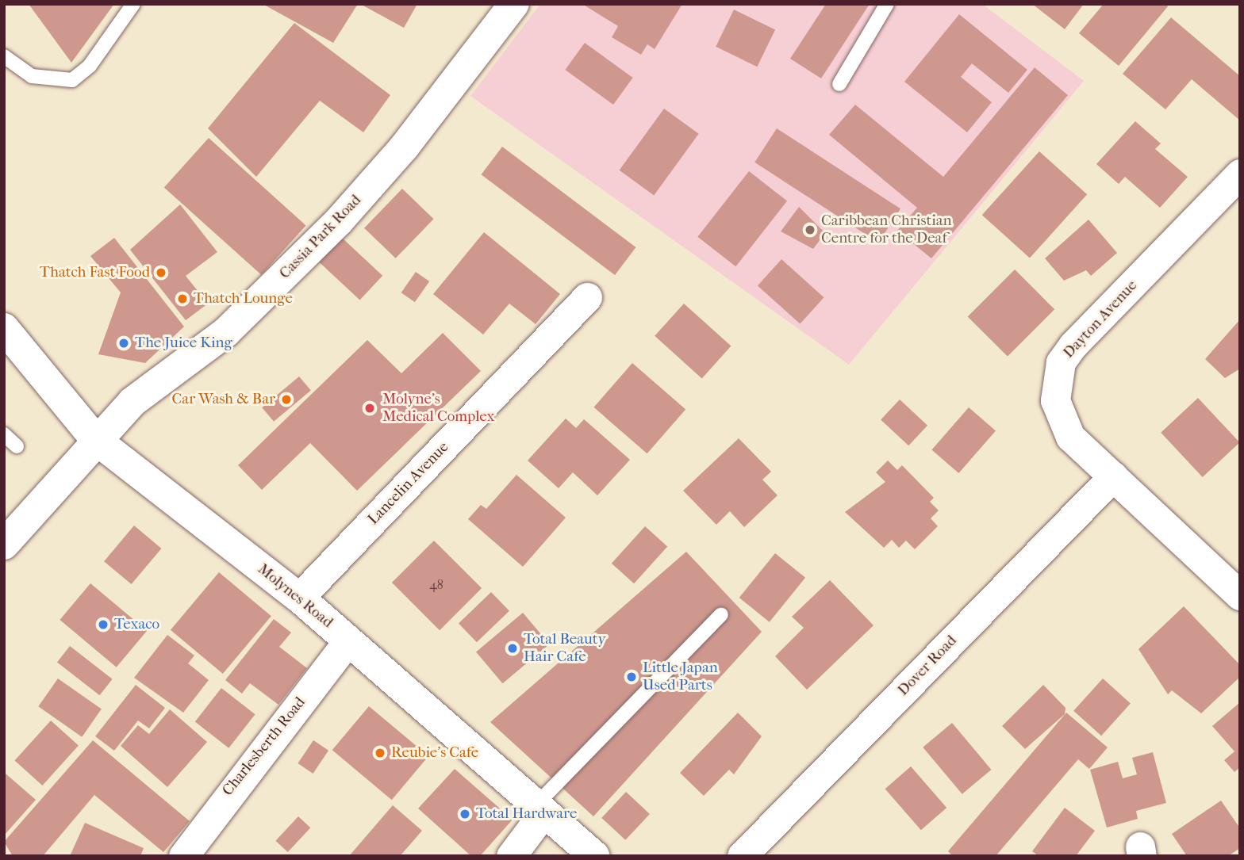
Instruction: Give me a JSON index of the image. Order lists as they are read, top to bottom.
{
  "streets": {
    "main road": ["Cassia Park Road", "Molynes Road"],
    "street": [
      "Dayton Avenue",
      "Lancelin Avenue",
      "Dover Road",
      "Charlesberth Road"
    ]
  },
  "crossings": [
    ["Cassia Park Road", "Molynes Road"],
    ["Dayton Avenue", "Dover Road"],
    ["Lancelin Avenue", "Molynes Road"],
    ["Molynes Road", "Charlesberth Road"]
  ],
  "places": [
    "Caribbean Christian Centre for the Deaf",
    "Thatch Fast Food",
    "Thatch Lounge",
    "The Juice King",
    "Car Wash & Bar",
    "Molyne's Medical Complex",
    "Texaco",
    "Total Beauty Hair Cafe",
    "Little Japan Used Parts",
    "Reubie's Cafe",
    "Total Hardware"
  ],
  "house_numbers": ["48"]
}
